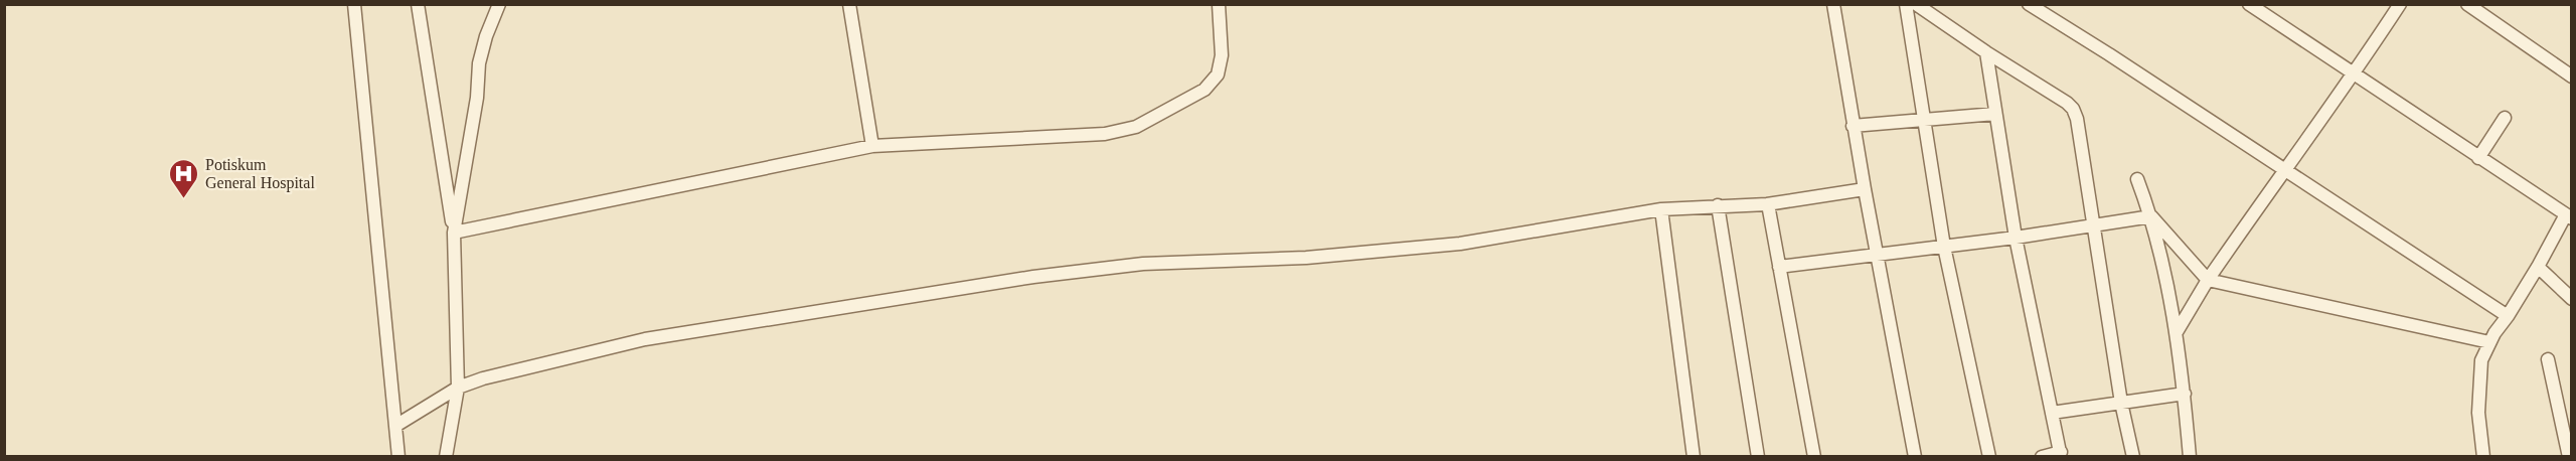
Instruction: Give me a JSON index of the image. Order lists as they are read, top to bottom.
{
  "places": {
    "hospital": ["Potiskum General Hospital"]
  }
}
